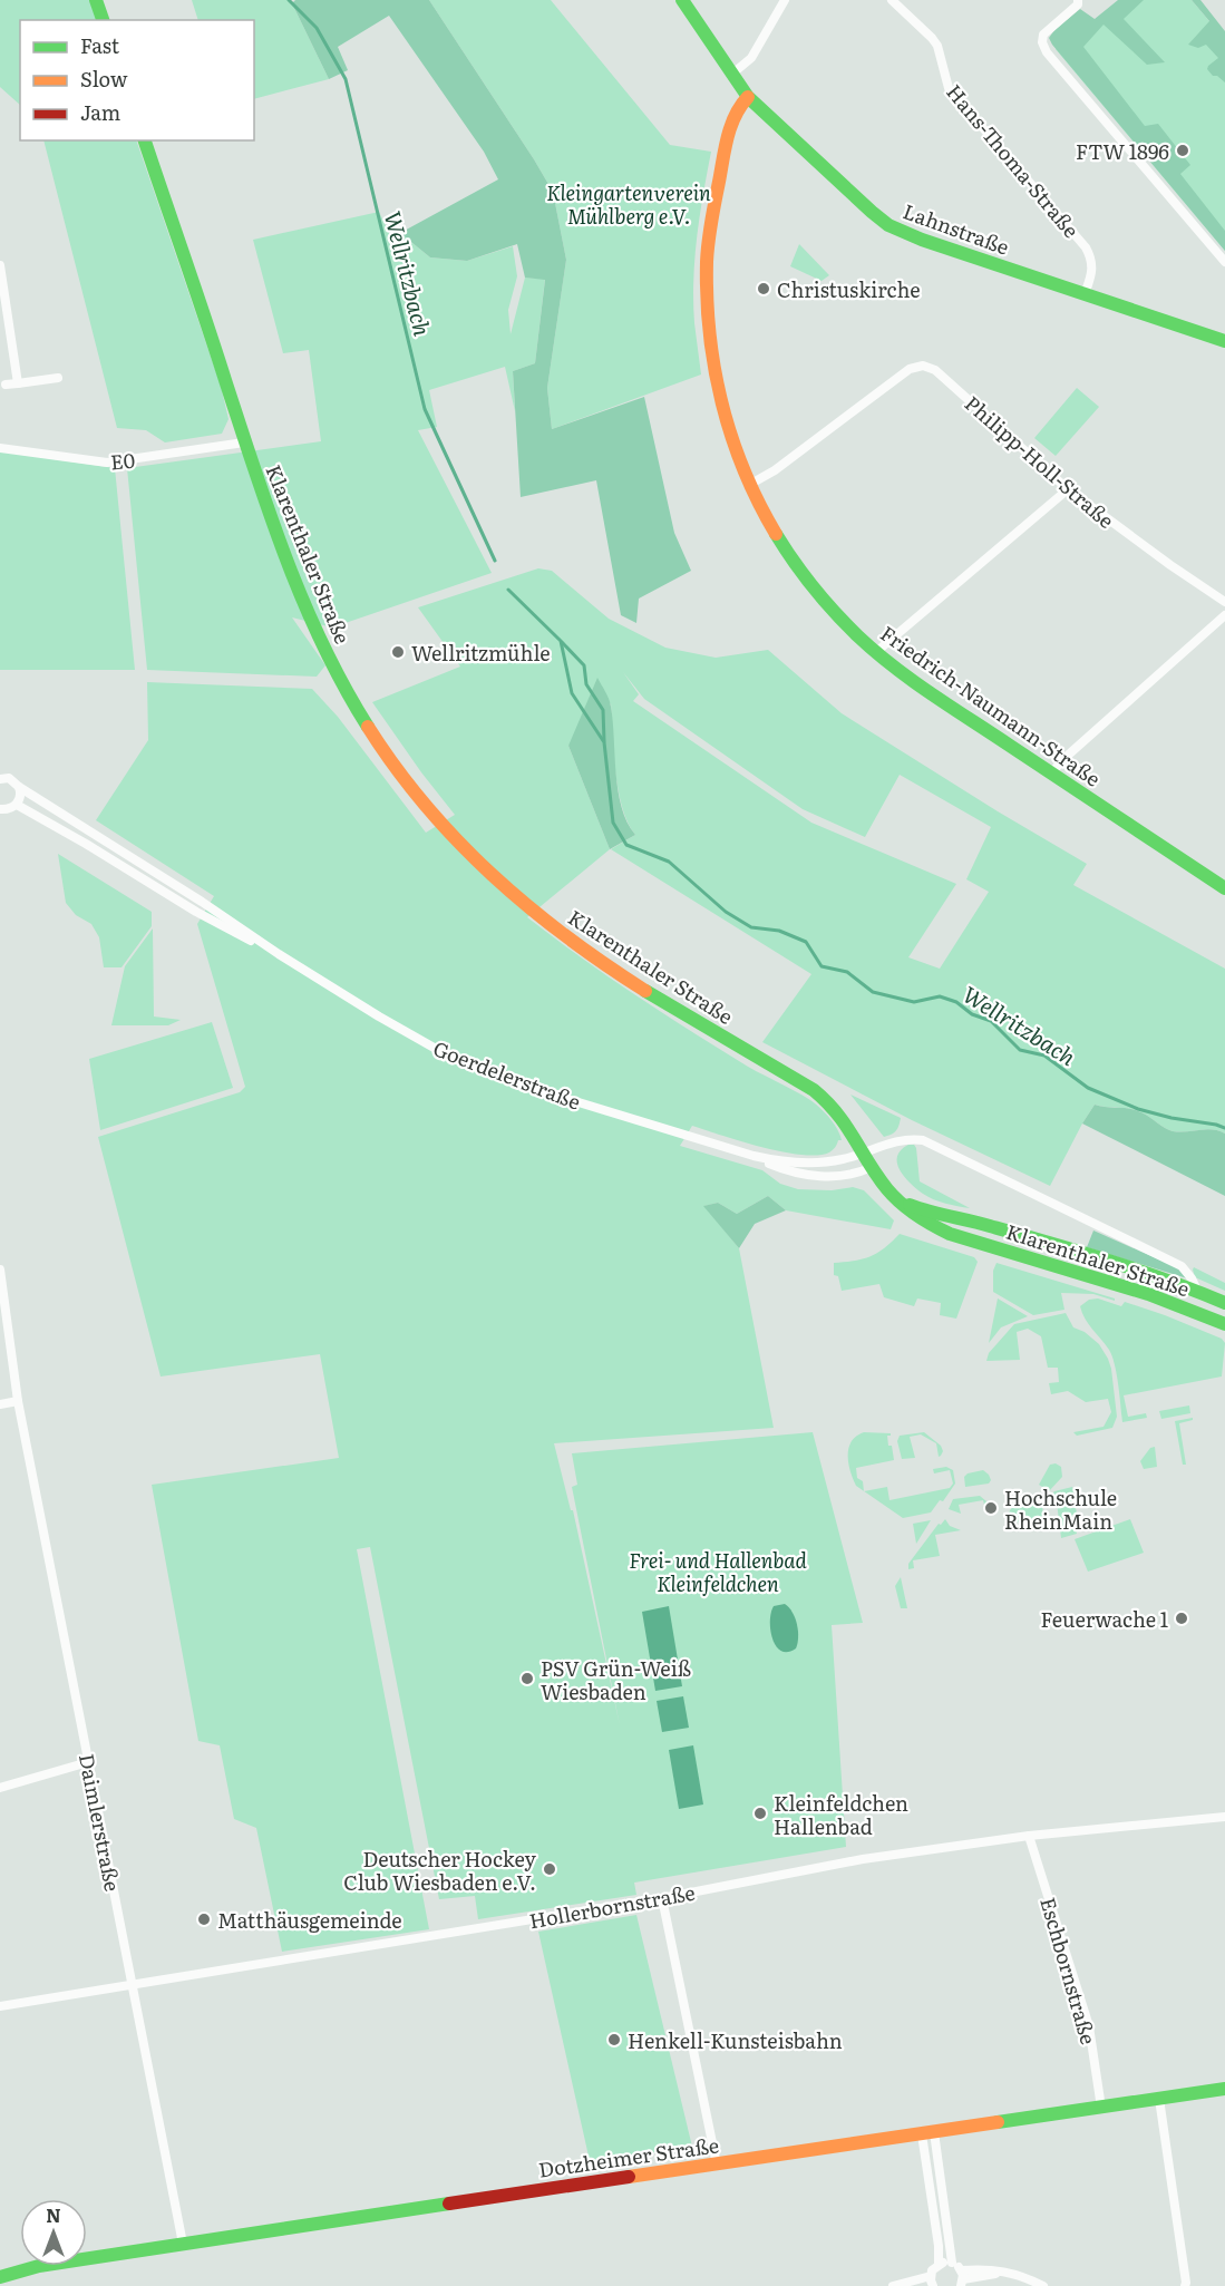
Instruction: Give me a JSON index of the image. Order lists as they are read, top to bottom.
{
  "streets": {
    "main road": [
      "Lahnstraße",
      "Klarenthaler Straße",
      "Friedrich-Naumann-Straße",
      "Dotzheimer Straße"
    ],
    "street": [
      "Hans-Thoma-Straße",
      "E0",
      "Philipp-Holl-Straße",
      "Goerdelerstraße",
      "Daimlerstraße",
      "Hollerbornstraße",
      "Eschbornstraße"
    ]
  },
  "crossings": [
    ["Hans-Thoma-Straße", "Lahnstraße"],
    ["Lahnstraße", "Friedrich-Naumann-Straße"],
    ["E0", "Klarenthaler Straße"],
    ["Philipp-Holl-Straße", "Friedrich-Naumann-Straße"],
    ["Klarenthaler Straße", "Goerdelerstraße"],
    ["Daimlerstraße", "Hollerbornstraße"],
    ["Daimlerstraße", "Dotzheimer Straße"],
    ["Hollerbornstraße", "Eschbornstraße"],
    ["Eschbornstraße", "Dotzheimer Straße"]
  ],
  "water": ["Wellritzbach"],
  "parks": ["Kleingartenverein Mühlberg e.V.", "Frei- und Hallenbad Kleinfeldchen"],
  "places": [
    "FTW 1896",
    "Christuskirche",
    "Wellritzmühle",
    "Hochschule RheinMain",
    "Feuerwache 1",
    "PSV Grün-Weiß Wiesbaden",
    "Kleinfeldchen Hallenbad",
    "Deutscher Hockey Club Wiesbaden e.V.",
    "Matthäusgemeinde",
    "Henkell-Kunsteisbahn"
  ],
  "legend": ["Fast", "Slow", "Jam"],
  "north": "top"
}
